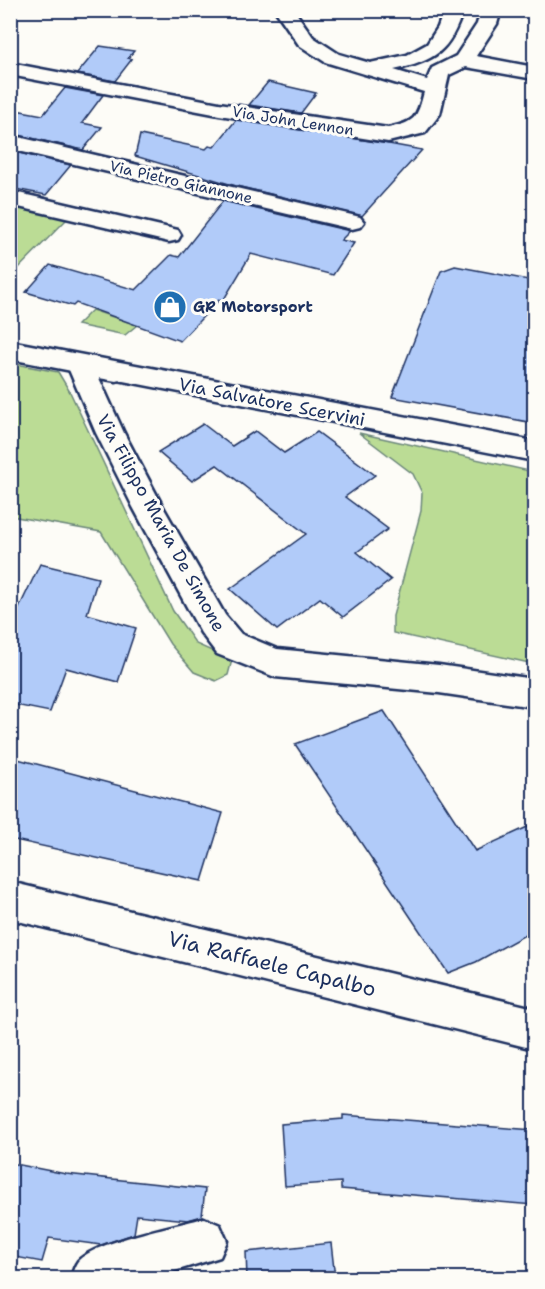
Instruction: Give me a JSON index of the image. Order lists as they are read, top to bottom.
{
  "streets": {
    "main road": [
      "Via John Lennon",
      "Via Pietro Giannone",
      "Via Salvatore Scervini",
      "Via Filippo Maria De Simone",
      "Via Raffaele Capalbo"
    ]
  },
  "crossings": [
    ["Via Salvatore Scervini", "Via Filippo Maria De Simone"]
  ],
  "places": {
    "shop": ["GR Motorsport"]
  }
}
